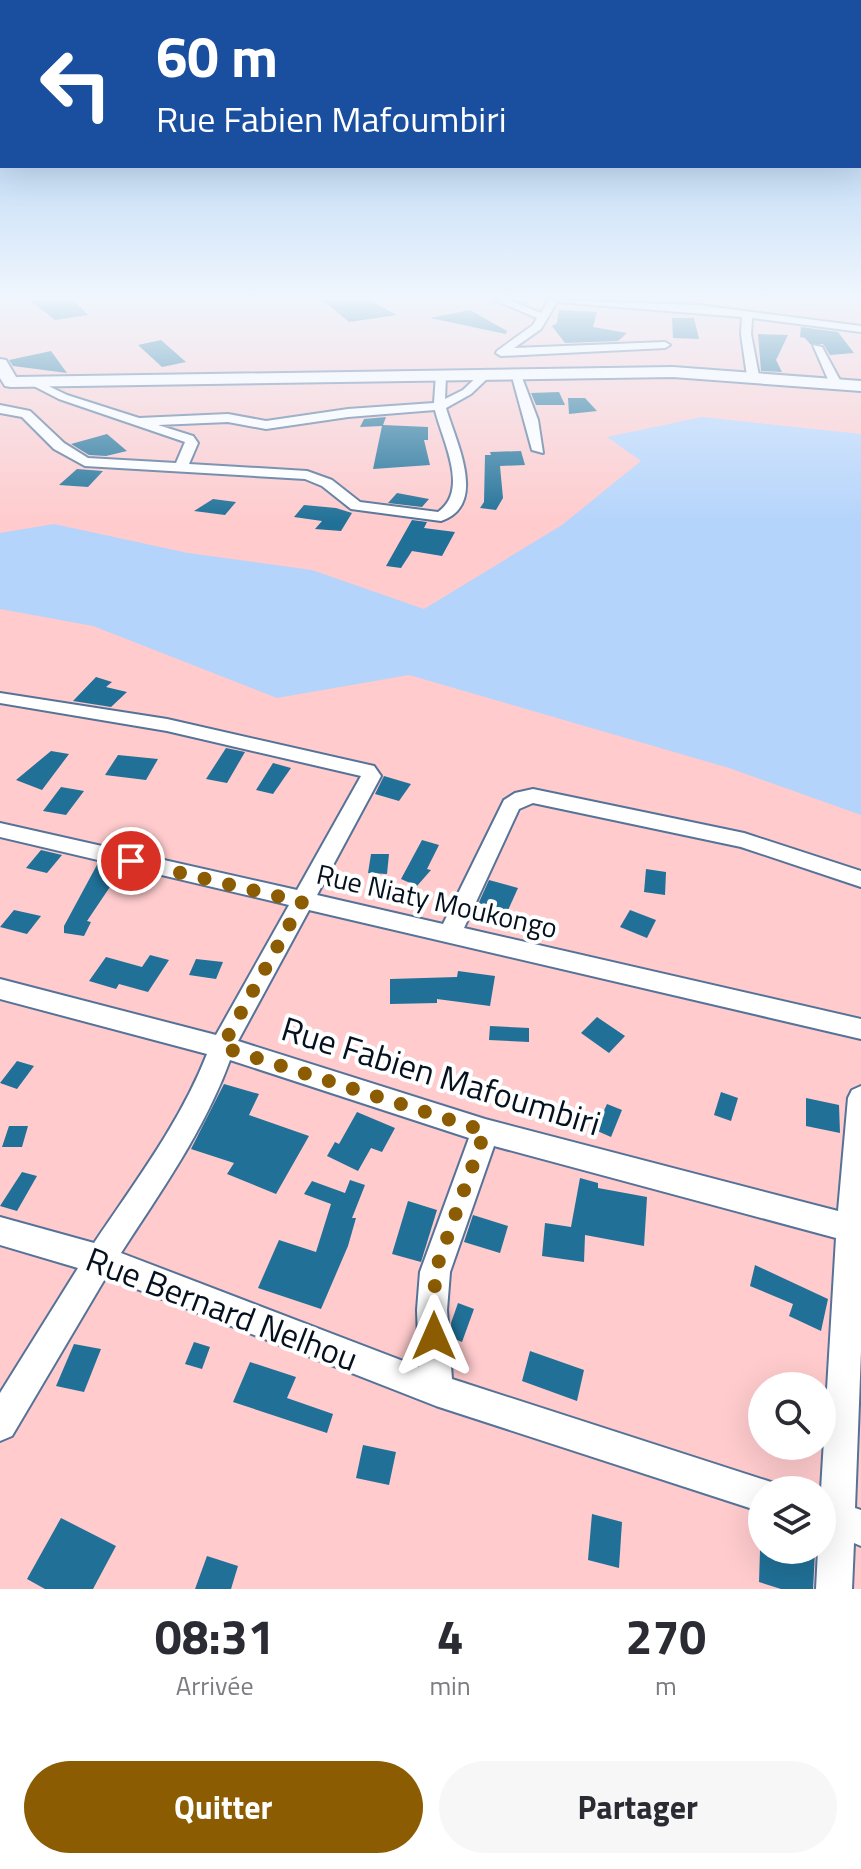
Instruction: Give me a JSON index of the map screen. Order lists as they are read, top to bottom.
{
  "streets": {
    "street": ["Rue Niaty Moukongo", "Rue Fabien Mafoumbiri", "Rue Bernard Nelhou"]
  },
  "page": {
    "turn": ["60 m", "Rue Fabien Mafoumbiri"],
    "eta": [
      "08:31",
      "Arrivée",
      "4",
      "min",
      "270",
      "m"
    ],
    "buttons": ["Quitter", "Partager"]
  }
}
